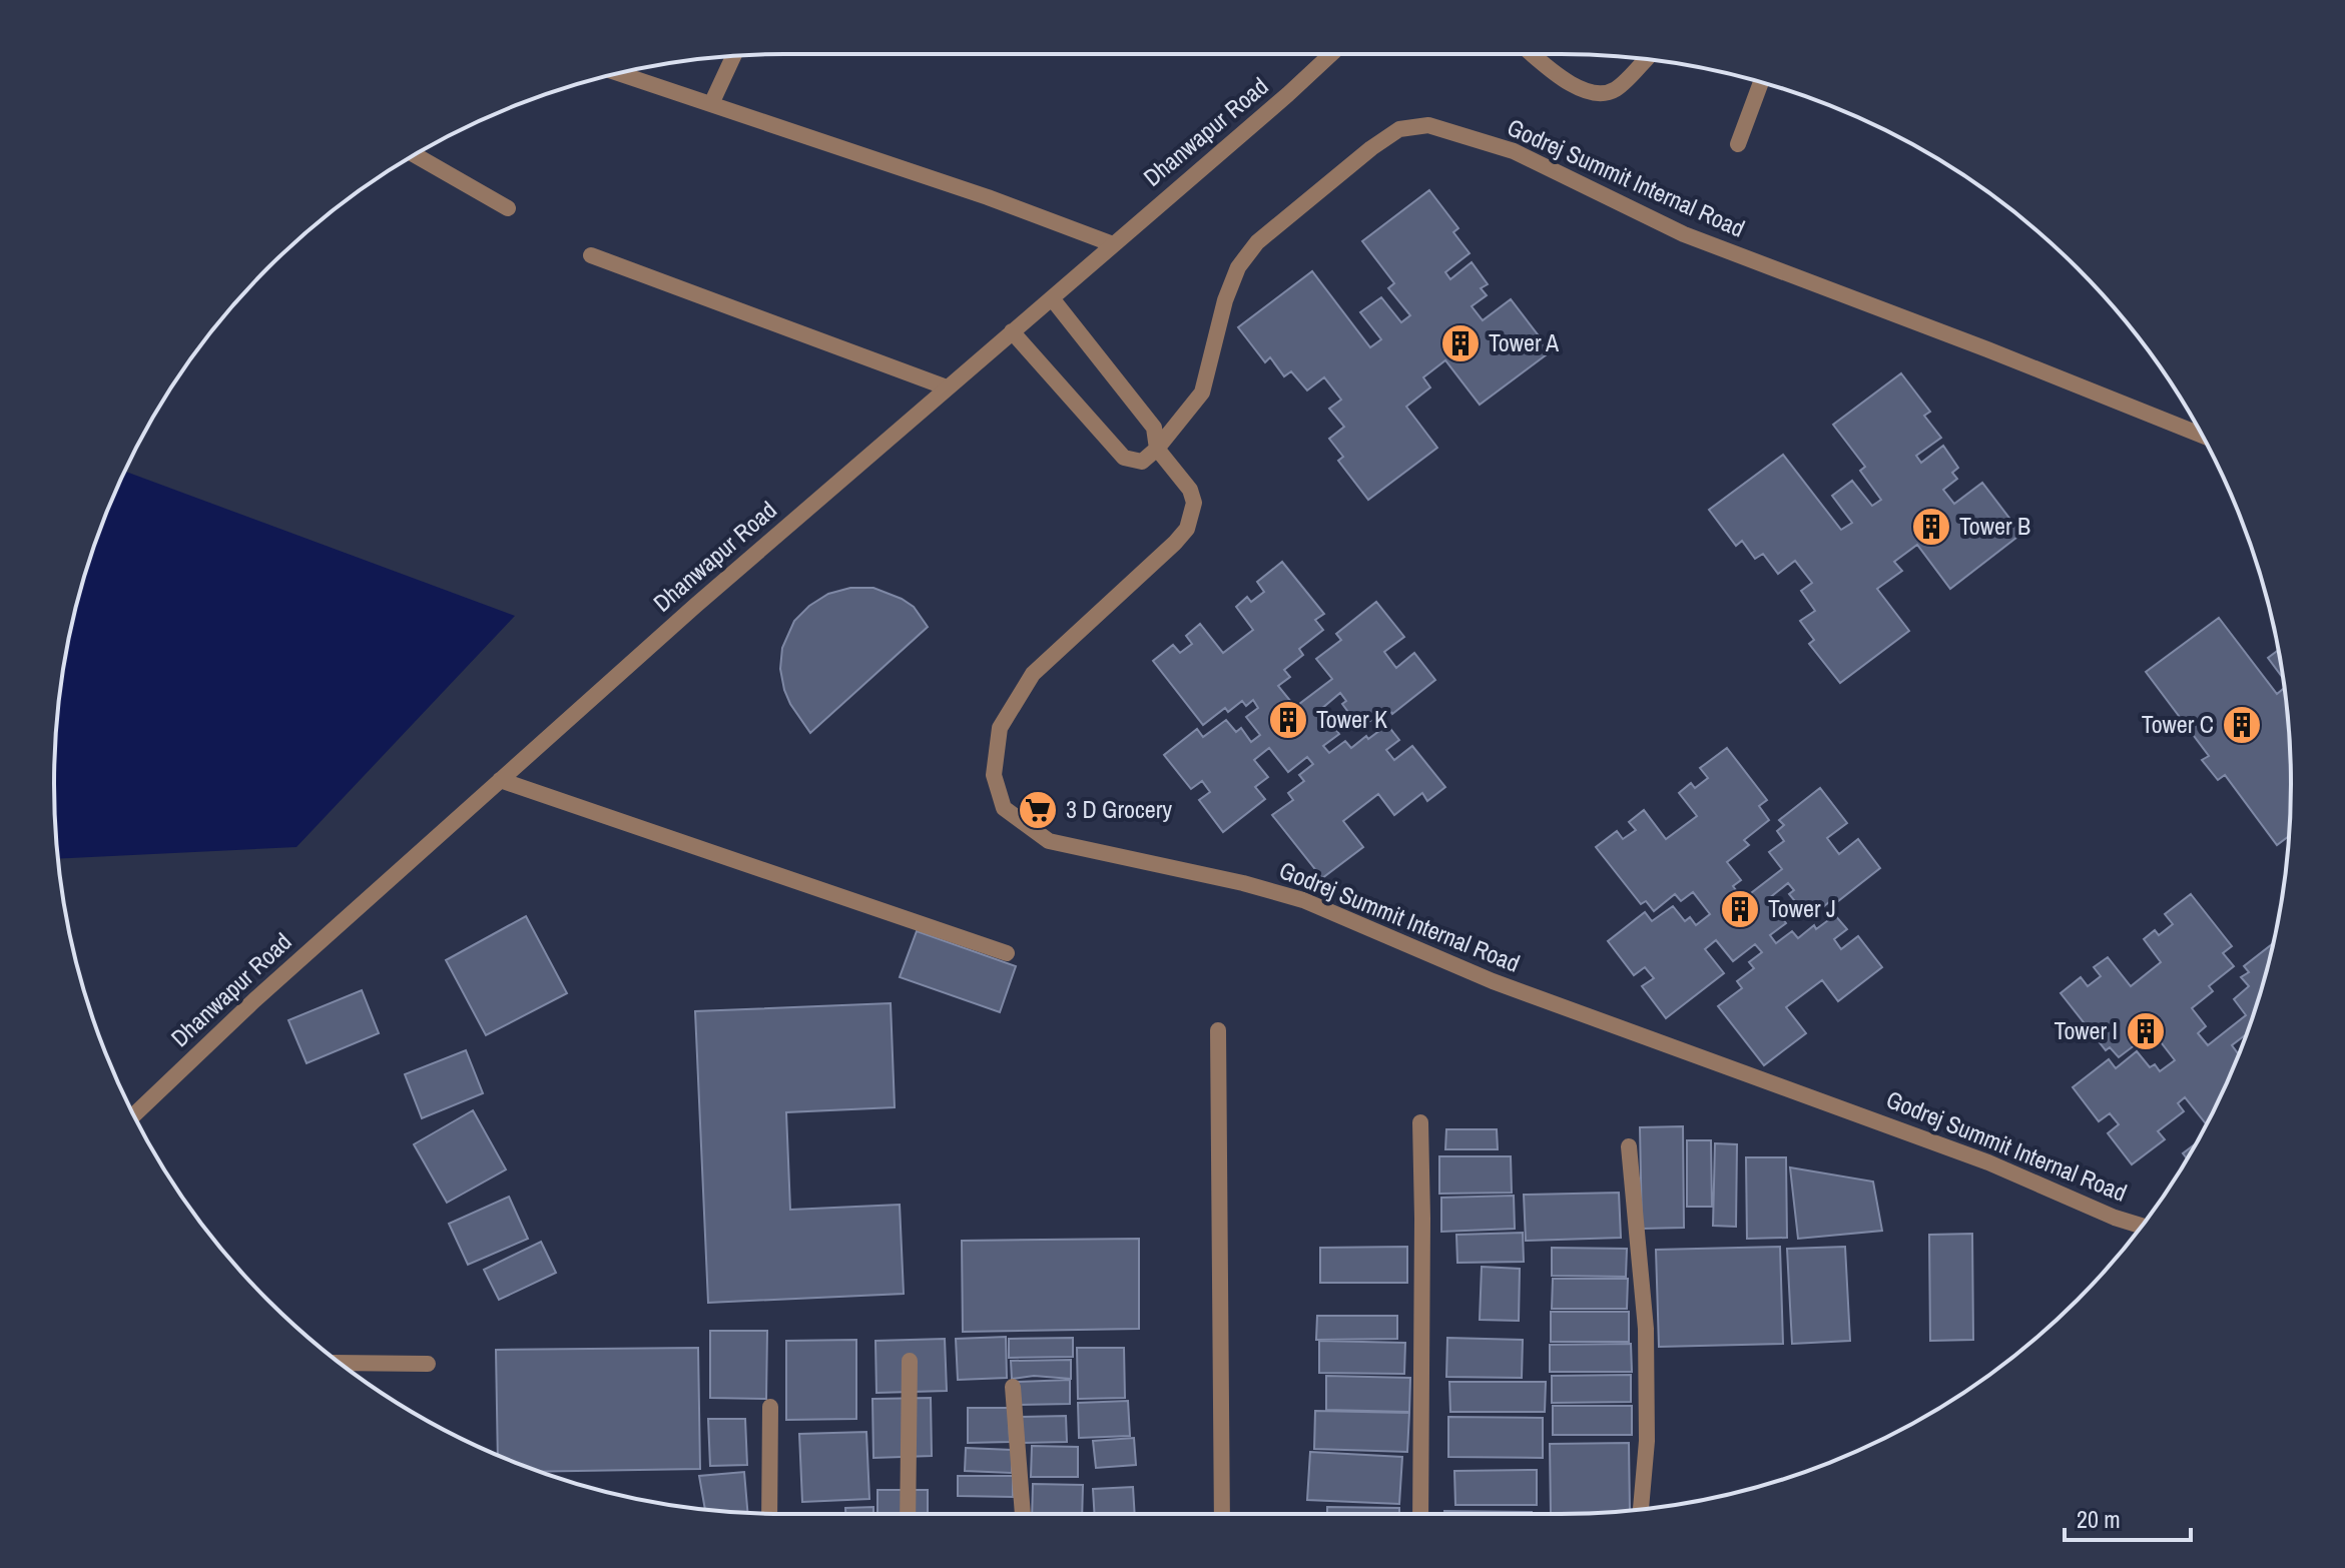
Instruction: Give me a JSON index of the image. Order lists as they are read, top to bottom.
{
  "streets": {
    "street": ["Dhanwapur Road", "Godrej Summit Internal Road"]
  },
  "crossings": [
    ["Dhanwapur Road", "Godrej Summit Internal Road"]
  ],
  "places": {
    "building": [
      "Tower A",
      "Tower B",
      "Tower K",
      "Tower C",
      "Tower J",
      "Tower I"
    ],
    "supermarket": ["3 D Grocery"]
  },
  "scale_bar": "20 m"
}
